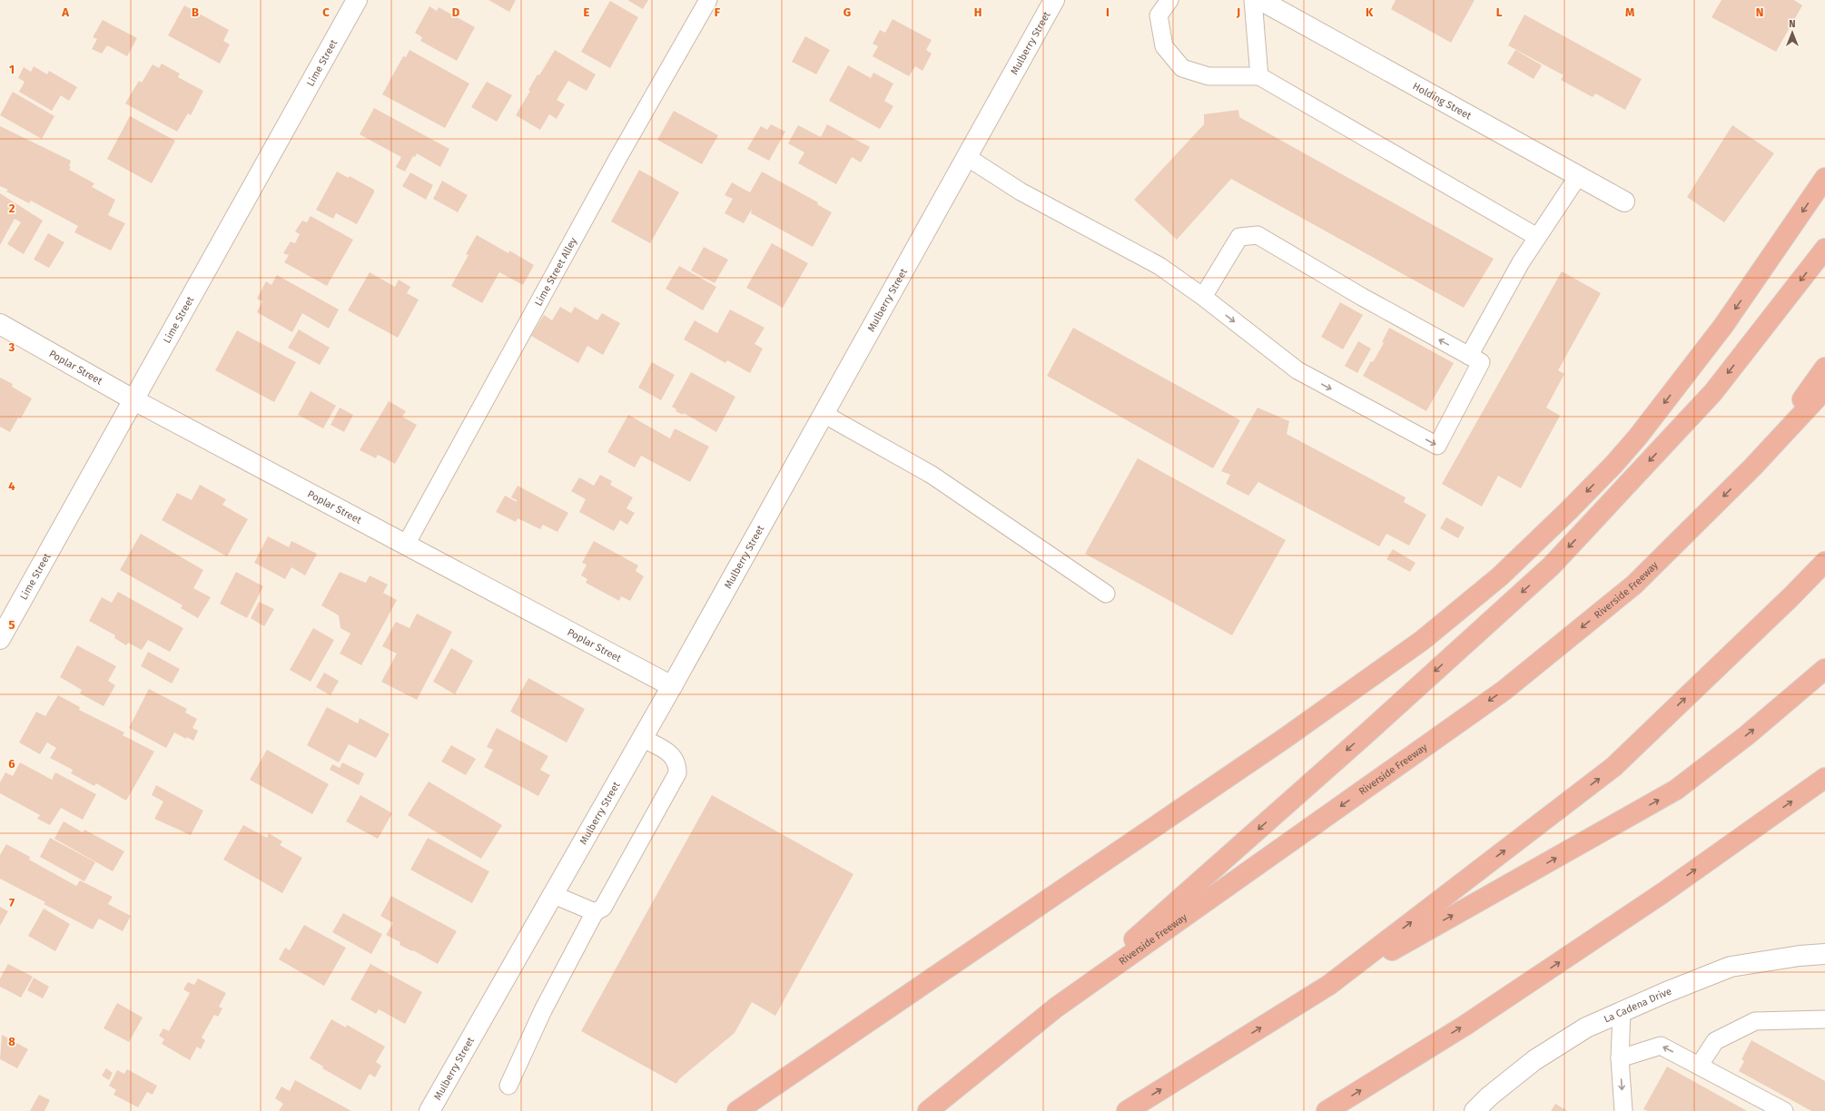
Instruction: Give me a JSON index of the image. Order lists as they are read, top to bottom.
{
  "streets": {
    "highway": ["Riverside Freeway"],
    "street": [
      "Mulberry Street",
      "Lime Street",
      "Holding Street",
      "Poplar Street",
      "La Cadena Drive"
    ],
    "lane": ["Lime Street Alley"]
  },
  "crossings": [
    ["Mulberry Street", "Poplar Street"],
    ["Lime Street", "Poplar Street"],
    ["Lime Street Alley", "Poplar Street"]
  ],
  "north": "top",
  "grid": {
    "columns": [
      "A",
      "B",
      "C",
      "D",
      "E",
      "F",
      "G",
      "H",
      "I",
      "J",
      "K",
      "L",
      "M",
      "N"
    ],
    "rows": [
      "1",
      "2",
      "3",
      "4",
      "5",
      "6",
      "7",
      "8"
    ]
  }
}
